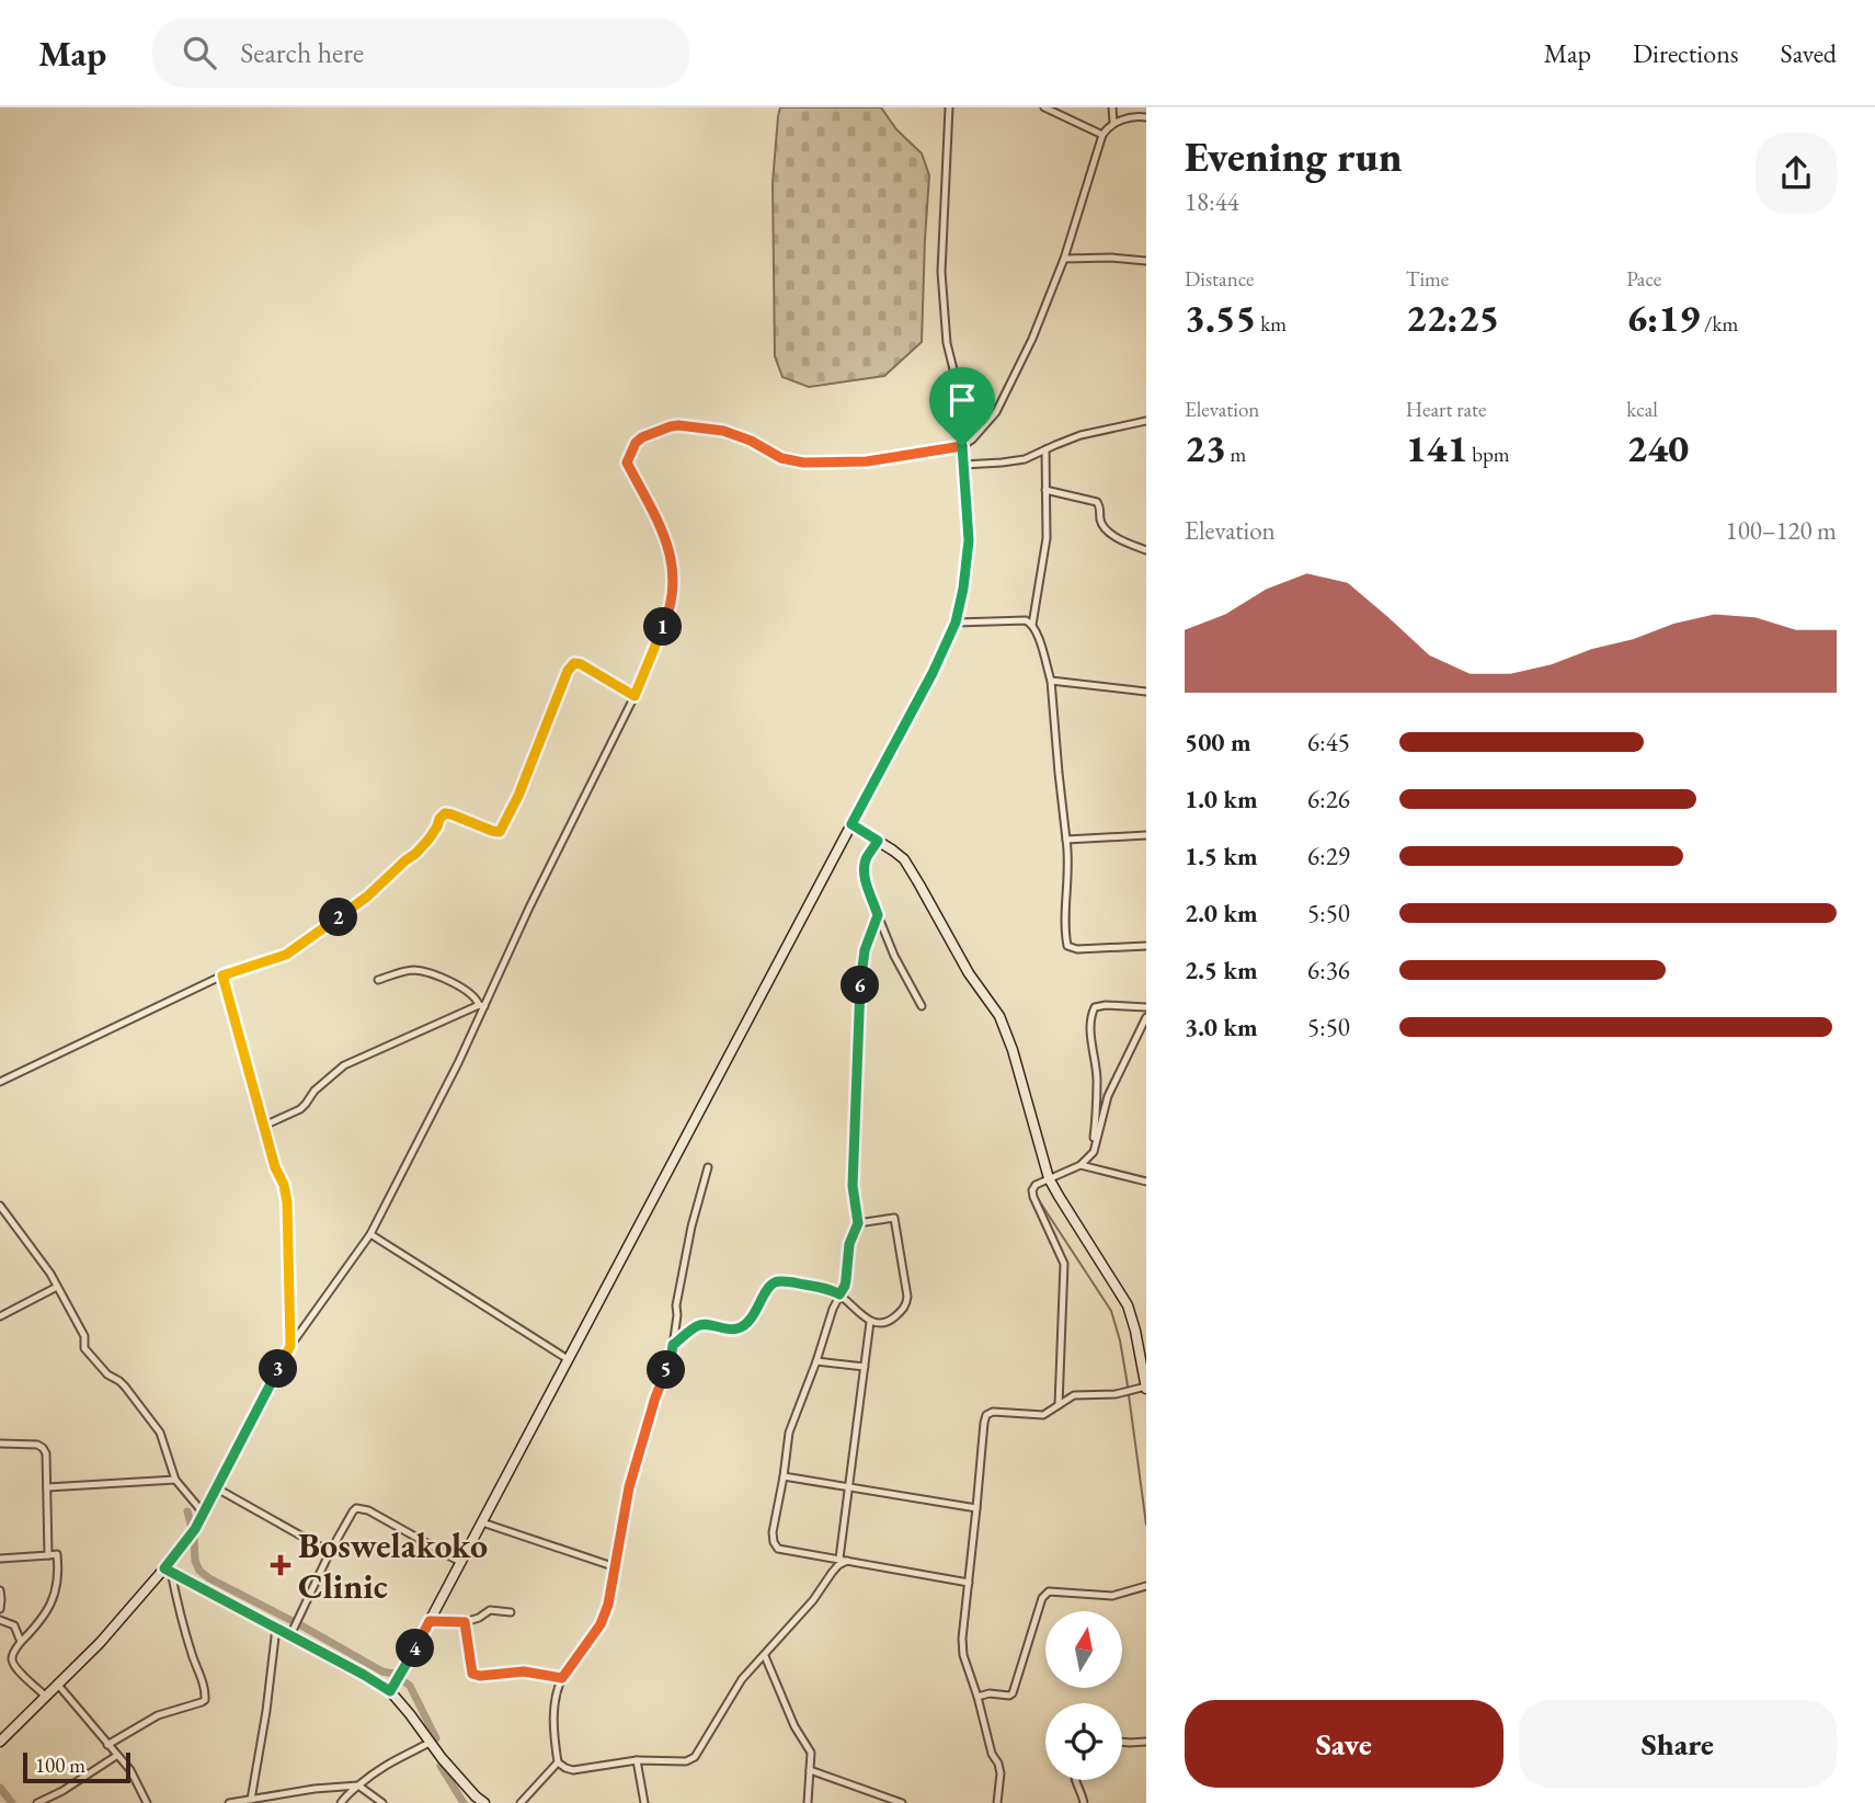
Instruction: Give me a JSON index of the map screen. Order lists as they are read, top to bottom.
{
  "places": {
    "health": ["Boswelakoko Clinic"]
  },
  "scale_bar": "100 m",
  "north": "top",
  "page": {
    "header": "Map",
    "search": "Search here",
    "nav": ["Map", "Directions", "Saved"],
    "heading": ["Evening run", "18:44"],
    "stats": [
      ["Distance", "3.55 km"],
      ["Time", "22:25"],
      ["Pace", "6:19 /km"],
      ["Elevation", "23 m"],
      ["Heart rate", "141 bpm"],
      ["kcal", "240"]
    ],
    "chart": ["Elevation", "100–120 m"],
    "pins": [
      "1",
      "2",
      "6",
      "3",
      "5",
      "4"
    ],
    "list": [
      {
        "name": "500 m",
        "note": "6:45"
      },
      {
        "name": "1.0 km",
        "note": "6:26"
      },
      {
        "name": "1.5 km",
        "note": "6:29"
      },
      {
        "name": "2.0 km",
        "note": "5:50"
      },
      {
        "name": "2.5 km",
        "note": "6:36"
      },
      {
        "name": "3.0 km",
        "note": "5:50"
      }
    ],
    "buttons": ["Save", "Share"],
    "scale": "100 m"
  }
}
